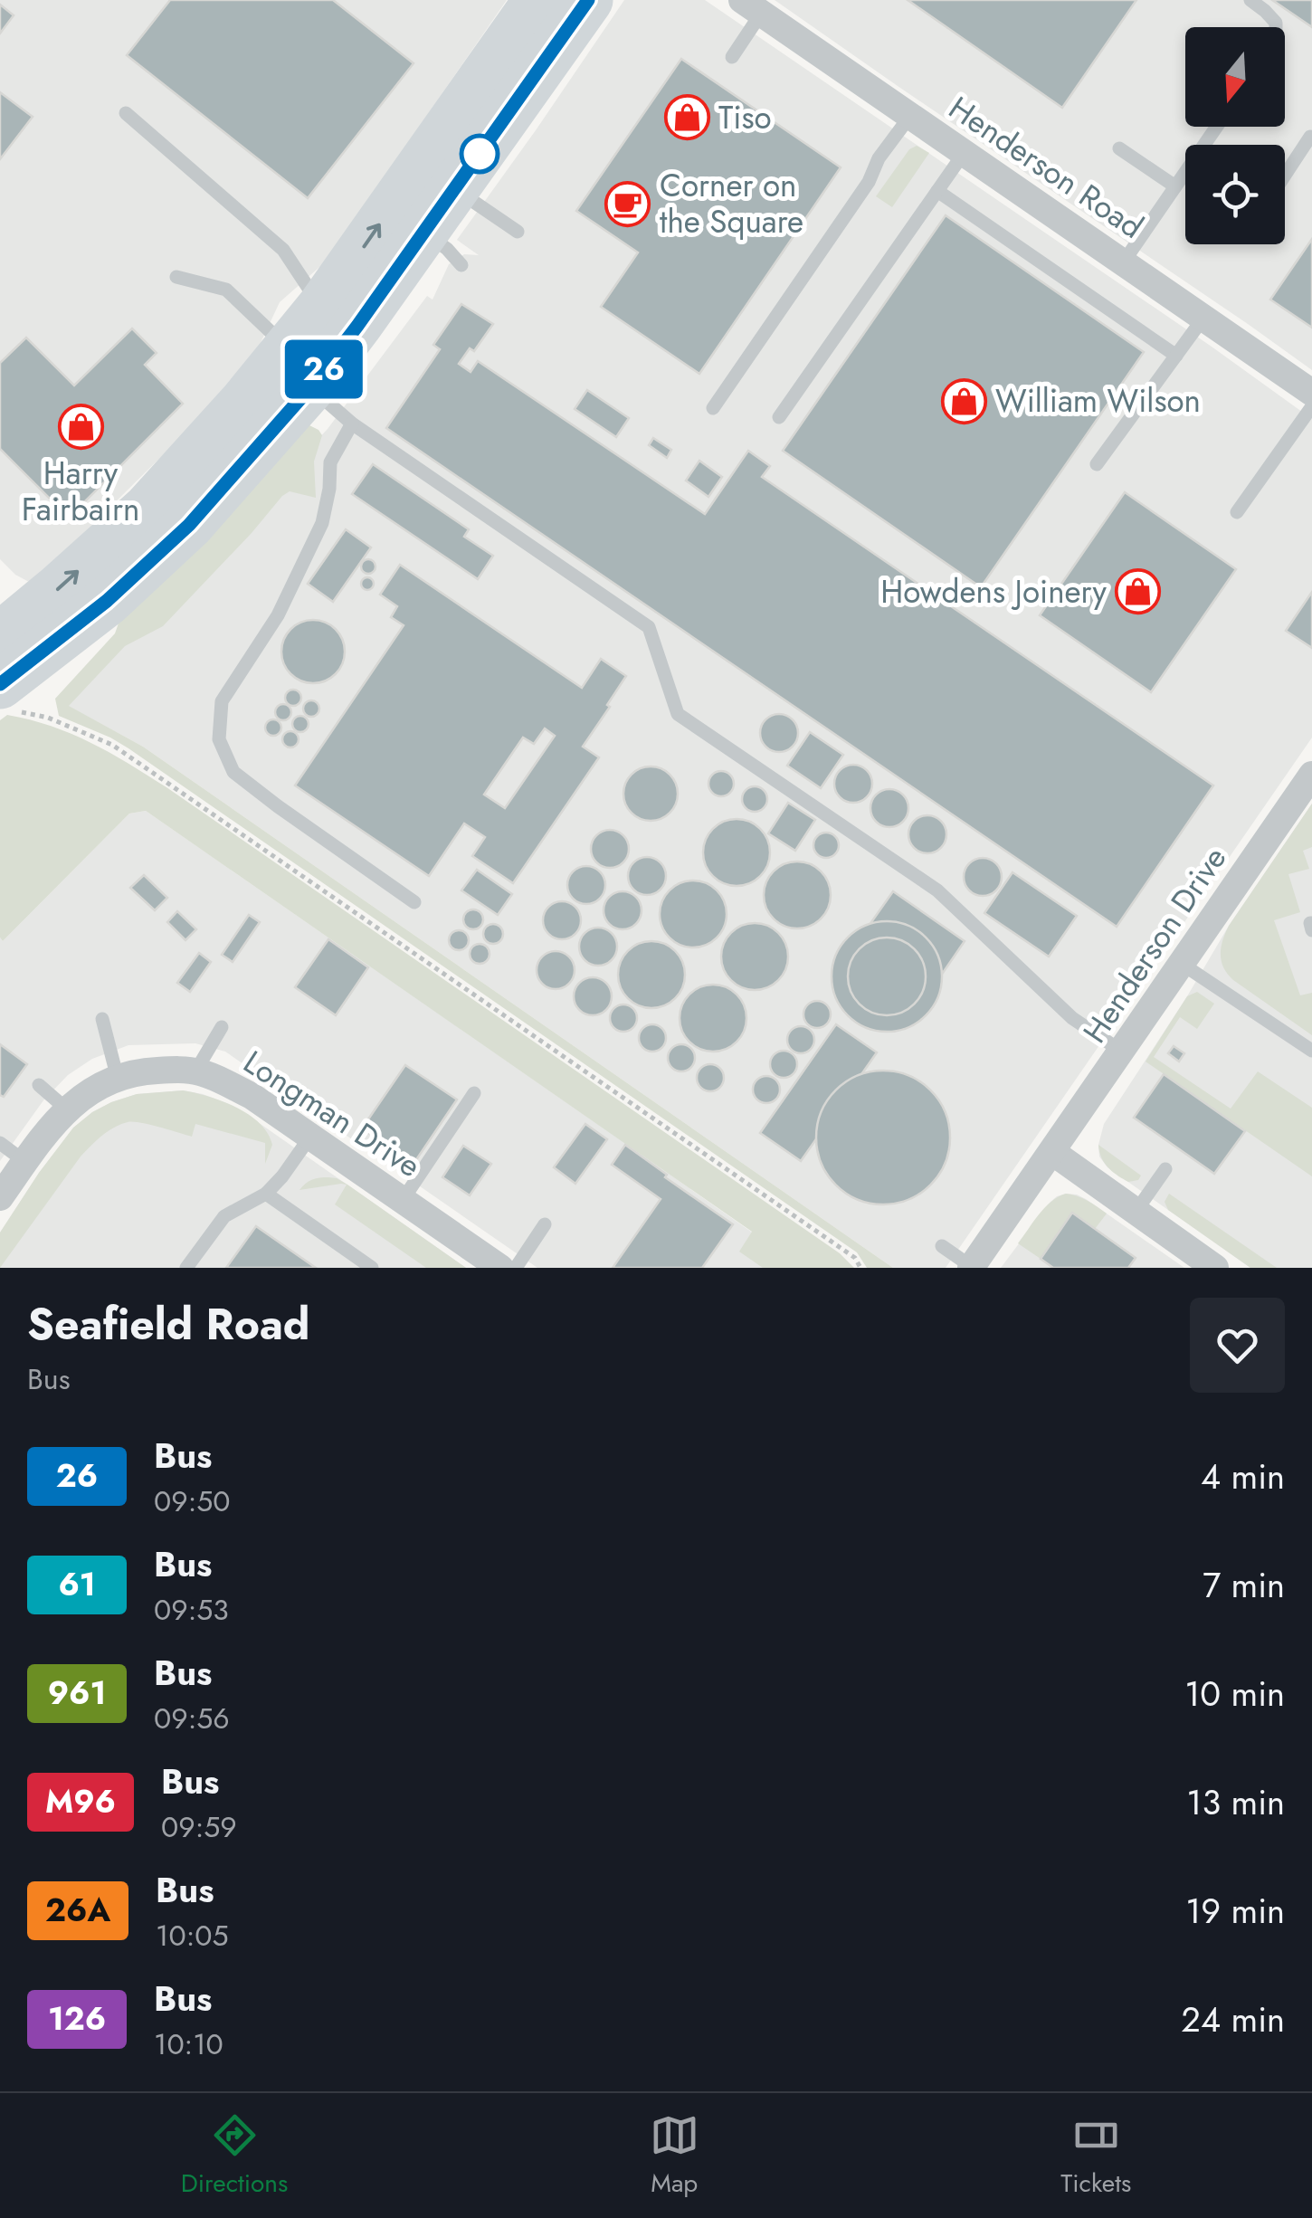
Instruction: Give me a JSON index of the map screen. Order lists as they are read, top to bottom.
{
  "streets": {
    "street": ["Henderson Road", "Henderson Drive", "Longman Drive"]
  },
  "places": {
    "shop": [
      "Tiso",
      "William Wilson",
      "Harry Fairbairn",
      "Howdens Joinery"
    ],
    "cafe": ["Corner on the Square"]
  },
  "lines": ["bus line 26"],
  "north": "bottom",
  "page": {
    "on_map": "26",
    "heading": ["Seafield Road", "Bus"],
    "list": [
      {
        "mark": "26",
        "name": "Bus",
        "note": "09:50",
        "value": "4 min"
      },
      {
        "mark": "61",
        "name": "Bus",
        "note": "09:53",
        "value": "7 min"
      },
      {
        "mark": "961",
        "name": "Bus",
        "note": "09:56",
        "value": "10 min"
      },
      {
        "mark": "M96",
        "name": "Bus",
        "note": "09:59",
        "value": "13 min"
      },
      {
        "mark": "26A",
        "name": "Bus",
        "note": "10:05",
        "value": "19 min"
      },
      {
        "mark": "126",
        "name": "Bus",
        "note": "10:10",
        "value": "24 min"
      }
    ],
    "tabs": ["Directions", "Map", "Tickets"]
  }
}
